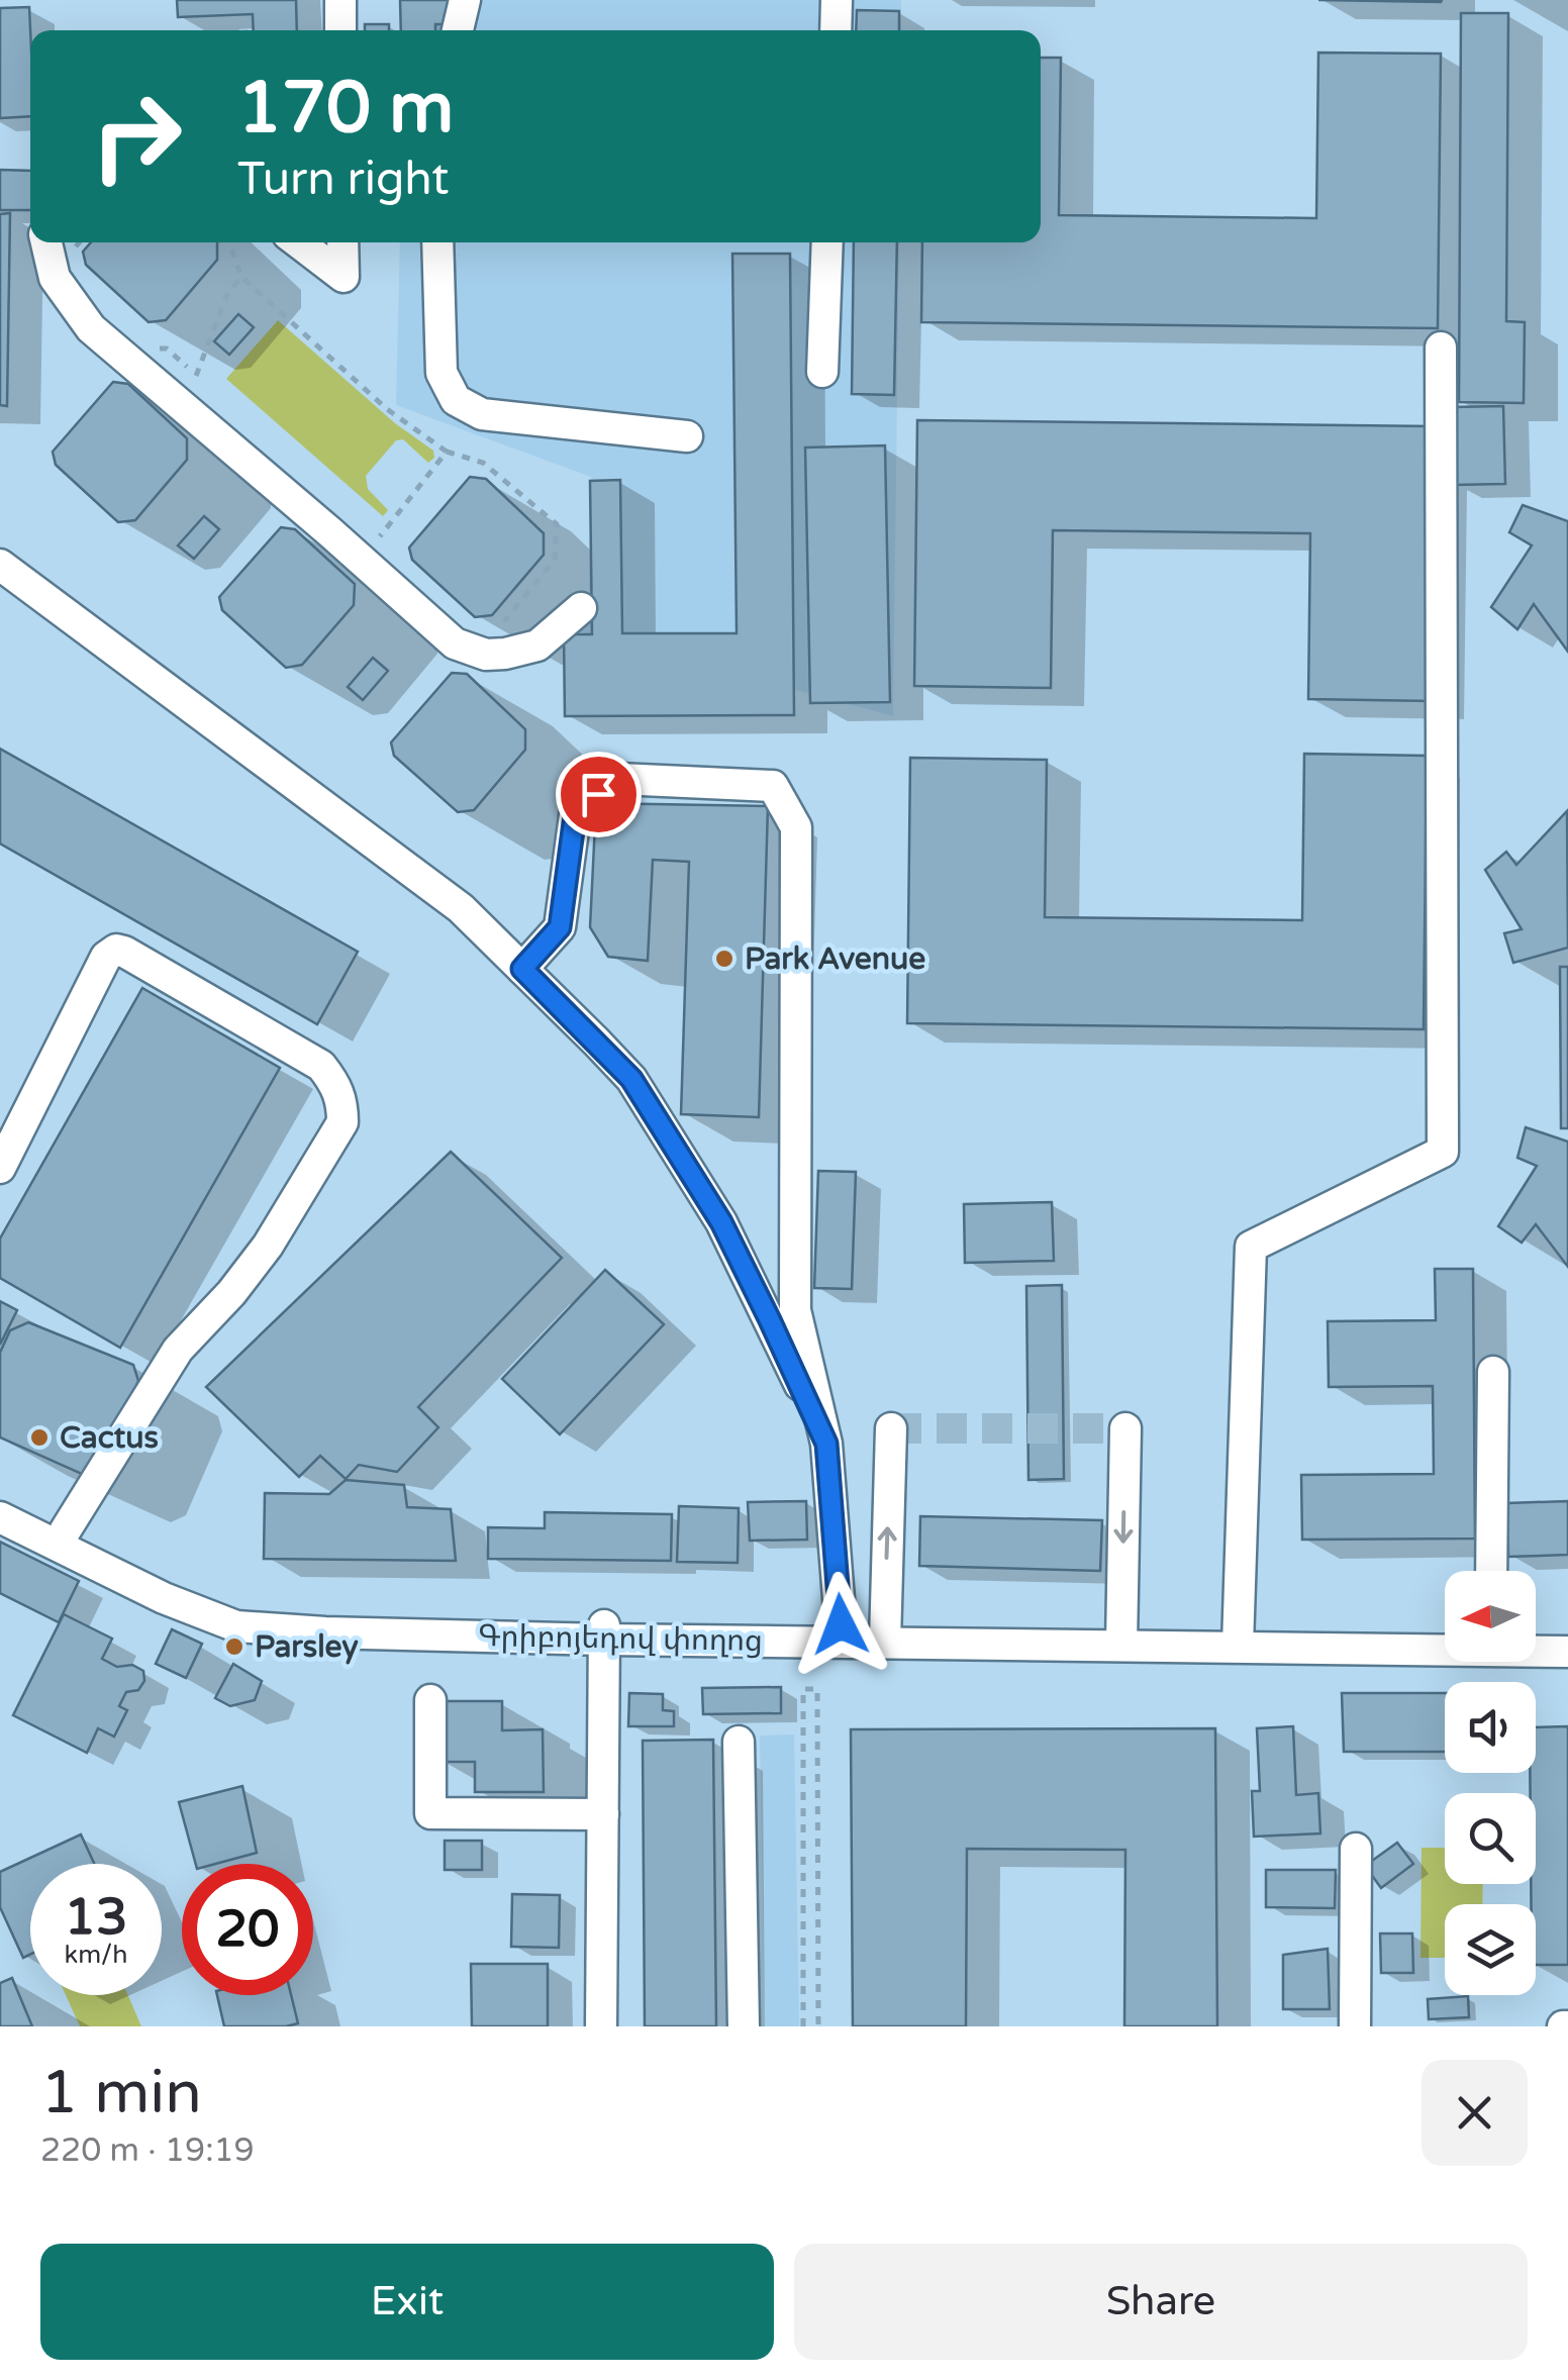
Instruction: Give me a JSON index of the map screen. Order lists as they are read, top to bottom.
{
  "streets": {
    "street": ["Գրիբոյեդով փողոց"]
  },
  "places": ["Park Avenue", "Cactus", "Parsley"],
  "north": "left",
  "page": {
    "turn": ["170 m", "Turn right"],
    "speed": "13 km/h",
    "limit": "20",
    "heading": ["1 min", "220 m · 19:19"],
    "buttons": ["Exit", "Share"]
  }
}
